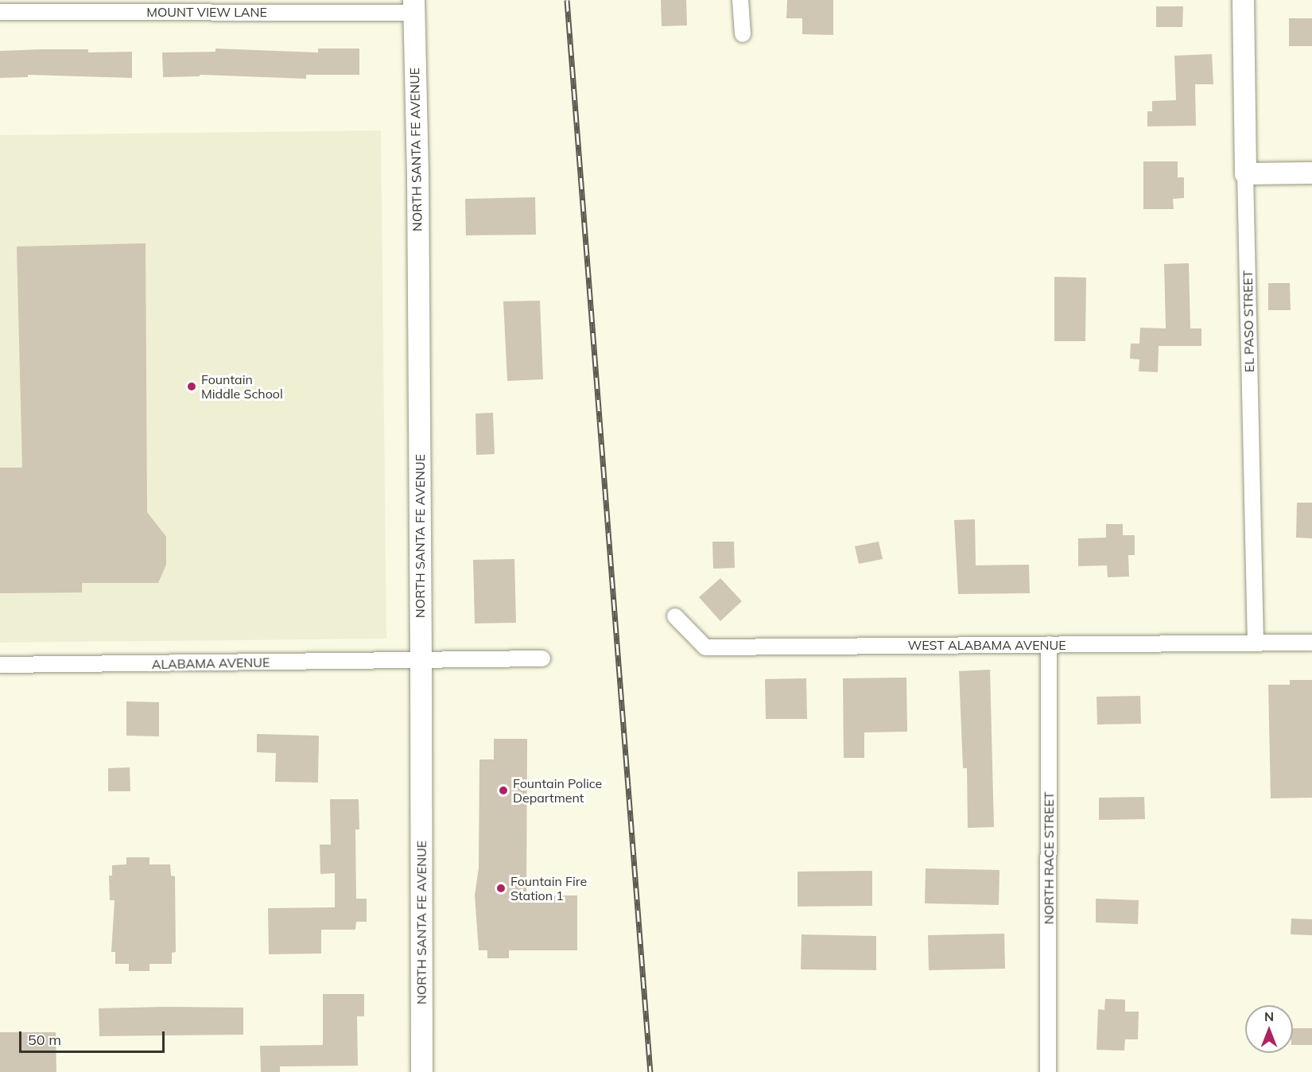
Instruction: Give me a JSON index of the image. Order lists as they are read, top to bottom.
{
  "streets": {
    "main road": ["NORTH SANTA FE AVENUE", "EL PASO STREET"],
    "street": [
      "MOUNT VIEW LANE",
      "WEST ALABAMA AVENUE",
      "ALABAMA AVENUE",
      "NORTH RACE STREET"
    ]
  },
  "crossings": [
    ["MOUNT VIEW LANE", "NORTH SANTA FE AVENUE"],
    ["NORTH SANTA FE AVENUE", "ALABAMA AVENUE"],
    ["EL PASO STREET", "WEST ALABAMA AVENUE"],
    ["WEST ALABAMA AVENUE", "NORTH RACE STREET"]
  ],
  "places": ["Fountain Middle School", "Fountain Police Department", "Fountain Fire Station 1"],
  "scale_bar": "50 m",
  "north": "top"
}
